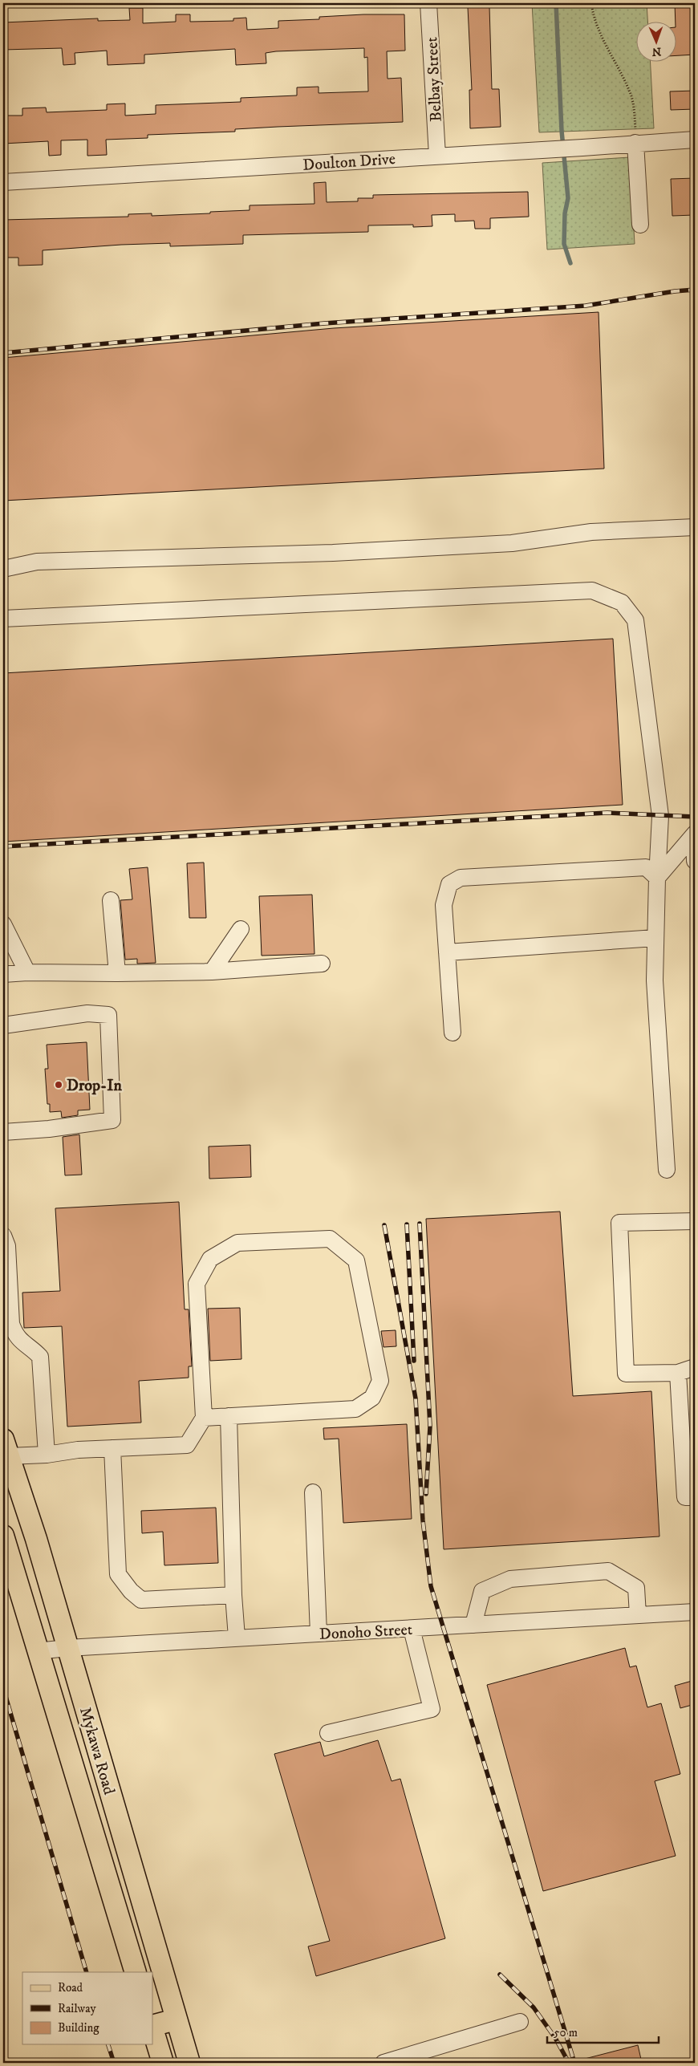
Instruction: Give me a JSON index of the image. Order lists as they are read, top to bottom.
{
  "streets": {
    "main road": ["Mykawa Road"],
    "street": ["Belbay Street", "Doulton Drive", "Donoho Street"]
  },
  "crossings": [
    ["Belbay Street", "Doulton Drive"],
    ["Donoho Street", "Mykawa Road"]
  ],
  "places": ["Drop-In"],
  "legend": ["Road", "Railway", "Building"],
  "scale_bar": "50 m",
  "north": "bottom"
}
